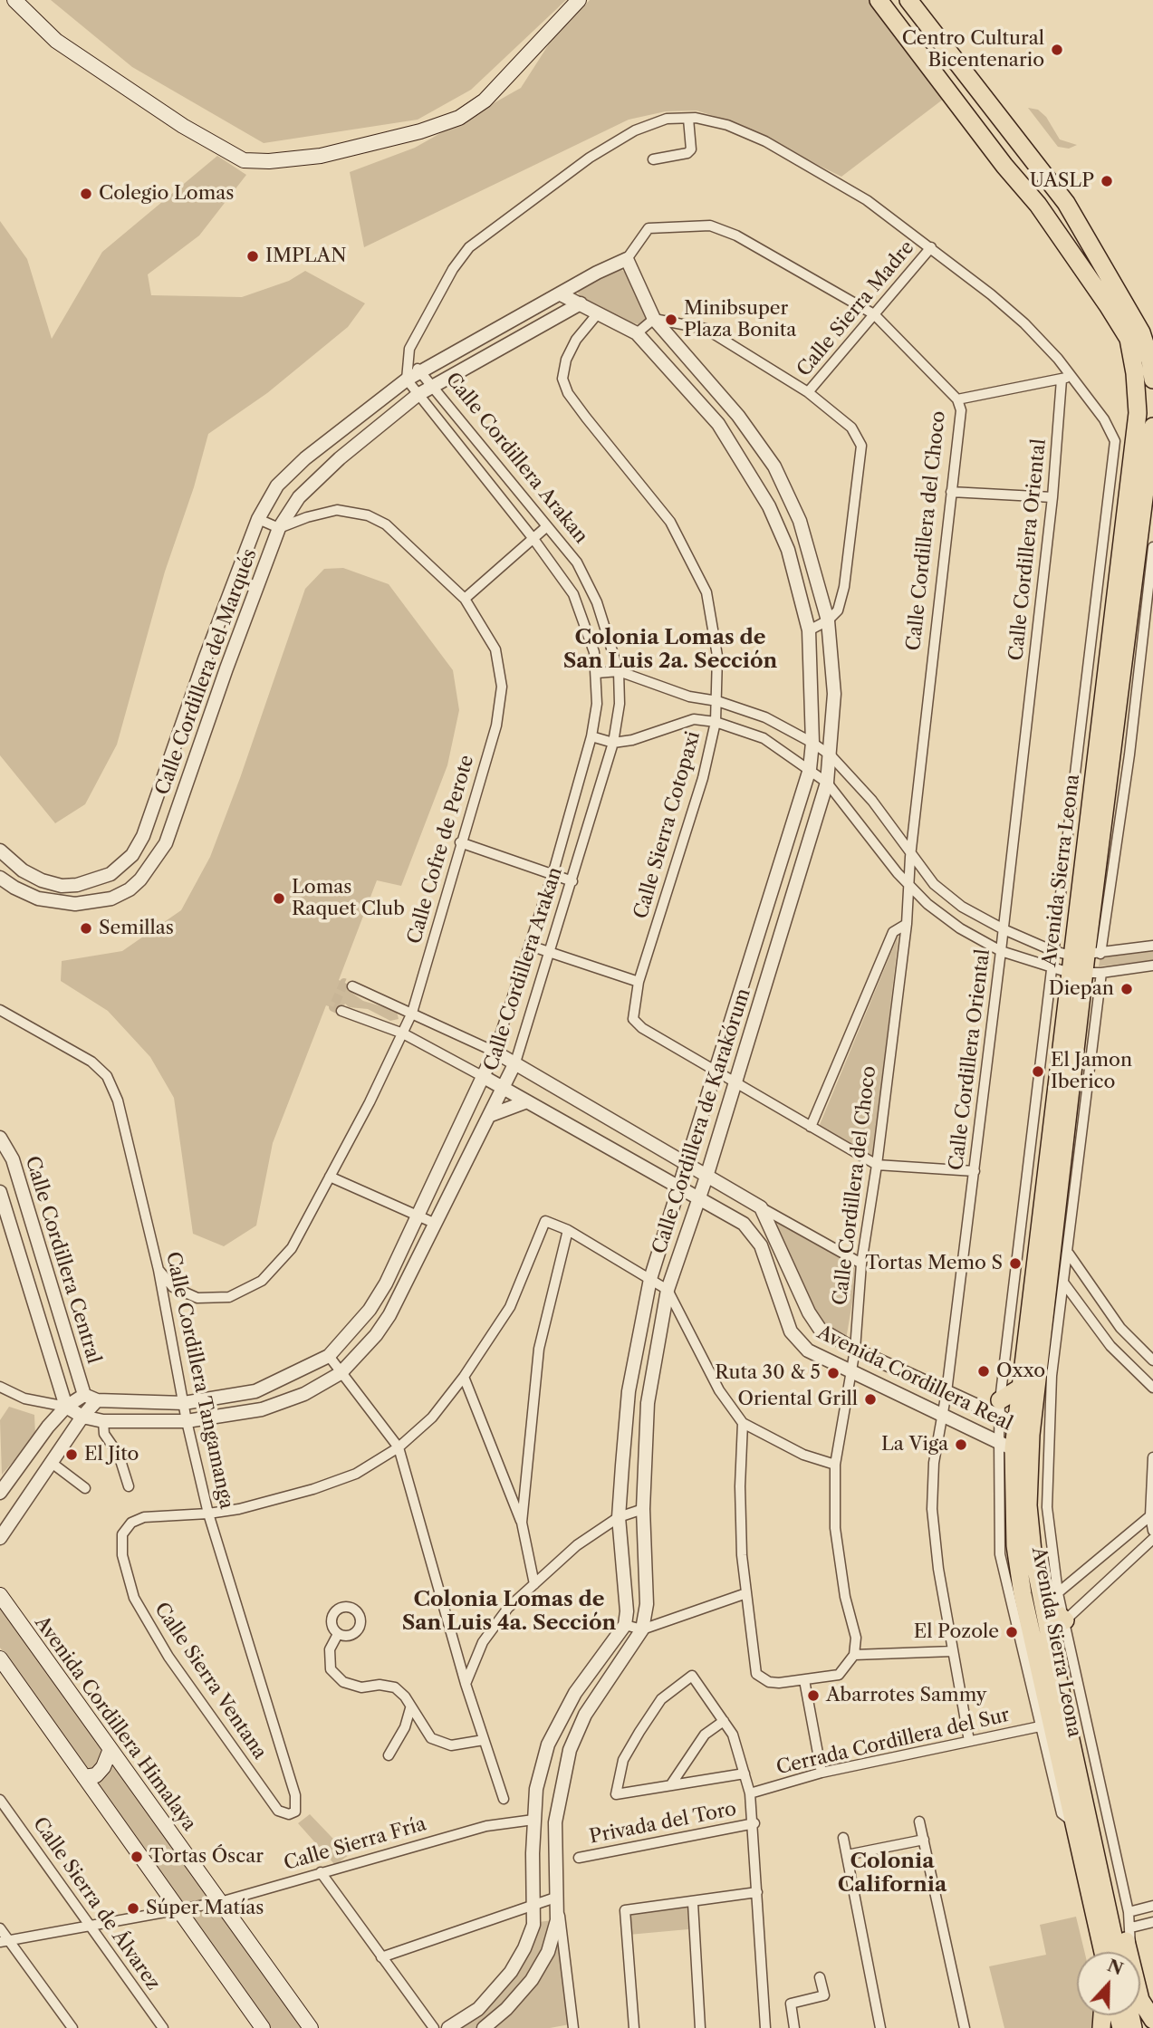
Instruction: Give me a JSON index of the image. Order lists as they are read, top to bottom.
{
  "streets": {
    "highway": ["Avenida Sierra Leona"],
    "main road": ["Avenida Cordillera Himalaya"],
    "street": [
      "Calle Sierra Madre",
      "Calle Cordillera Arakan",
      "Calle Cordillera del Choco",
      "Calle Cordillera Oriental",
      "Calle Cordillera del Marqués",
      "Calle Sierra Cotopaxi",
      "Calle Cofre de Perote",
      "Calle Cordillera de Karakórum",
      "Calle Cordillera Central",
      "Avenida Cordillera Real",
      "Calle Cordillera Tangamanga",
      "Calle Sierra Ventana",
      "Cerrada Cordillera del Sur",
      "Privada del Toro",
      "Calle Sierra Fría",
      "Calle Sierra de Álvarez"
    ]
  },
  "crossings": [
    ["Calle Sierra Madre", "Calle Cordillera del Choco"],
    ["Calle Cordillera Arakan", "Calle Cordillera del Marqués"],
    ["Calle Cordillera Arakan", "Calle Cordillera Central"],
    ["Calle Cordillera Arakan", "Avenida Cordillera Real"],
    ["Calle Cordillera Arakan", "Calle Cordillera Tangamanga"],
    ["Calle Cordillera del Choco", "Calle Sierra Cotopaxi"],
    ["Calle Cordillera del Choco", "Calle Cordillera de Karakórum"],
    ["Calle Cordillera del Choco", "Avenida Cordillera Real"],
    ["Calle Cordillera Oriental", "Calle Sierra Cotopaxi"],
    ["Calle Cordillera Oriental", "Avenida Sierra Leona"],
    ["Calle Cordillera Oriental", "Avenida Cordillera Real"],
    ["Calle Cordillera Oriental", "Cerrada Cordillera del Sur"],
    ["Calle Cordillera del Marqués", "Calle Cofre de Perote"],
    ["Calle Sierra Cotopaxi", "Calle Cordillera de Karakórum"],
    ["Calle Cofre de Perote", "Avenida Cordillera Real"],
    ["Calle Cofre de Perote", "Calle Cordillera Tangamanga"],
    ["Avenida Sierra Leona", "Avenida Cordillera Real"],
    ["Avenida Sierra Leona", "Cerrada Cordillera del Sur"],
    ["Calle Cordillera de Karakórum", "Avenida Cordillera Real"],
    ["Calle Cordillera de Karakórum", "Calle Sierra Ventana"],
    ["Calle Cordillera Tangamanga", "Calle Sierra Ventana"],
    ["Avenida Cordillera Himalaya", "Calle Sierra Fría"],
    ["Calle Sierra Fría", "Calle Sierra de Álvarez"]
  ],
  "districts": ["Colonia Lomas de San Luis 2a. Sección", "Colonia Lomas de San Luis 4a. Sección", "Colonia California"],
  "places": [
    "Centro Cultural Bicentenario",
    "UASLP",
    "Colegio Lomas",
    "IMPLAN",
    "Minibsuper Plaza Bonita",
    "Lomas Raquet Club",
    "Semillas",
    "Diepan",
    "El Jamon Iberico",
    "Tortas Memo S",
    "Oxxo",
    "Ruta 30 & 5",
    "Oriental Grill",
    "La Viga",
    "El Jito",
    "El Pozole",
    "Abarrotes Sammy",
    "Tortas Óscar",
    "Súper Matías"
  ],
  "north": "top"
}
